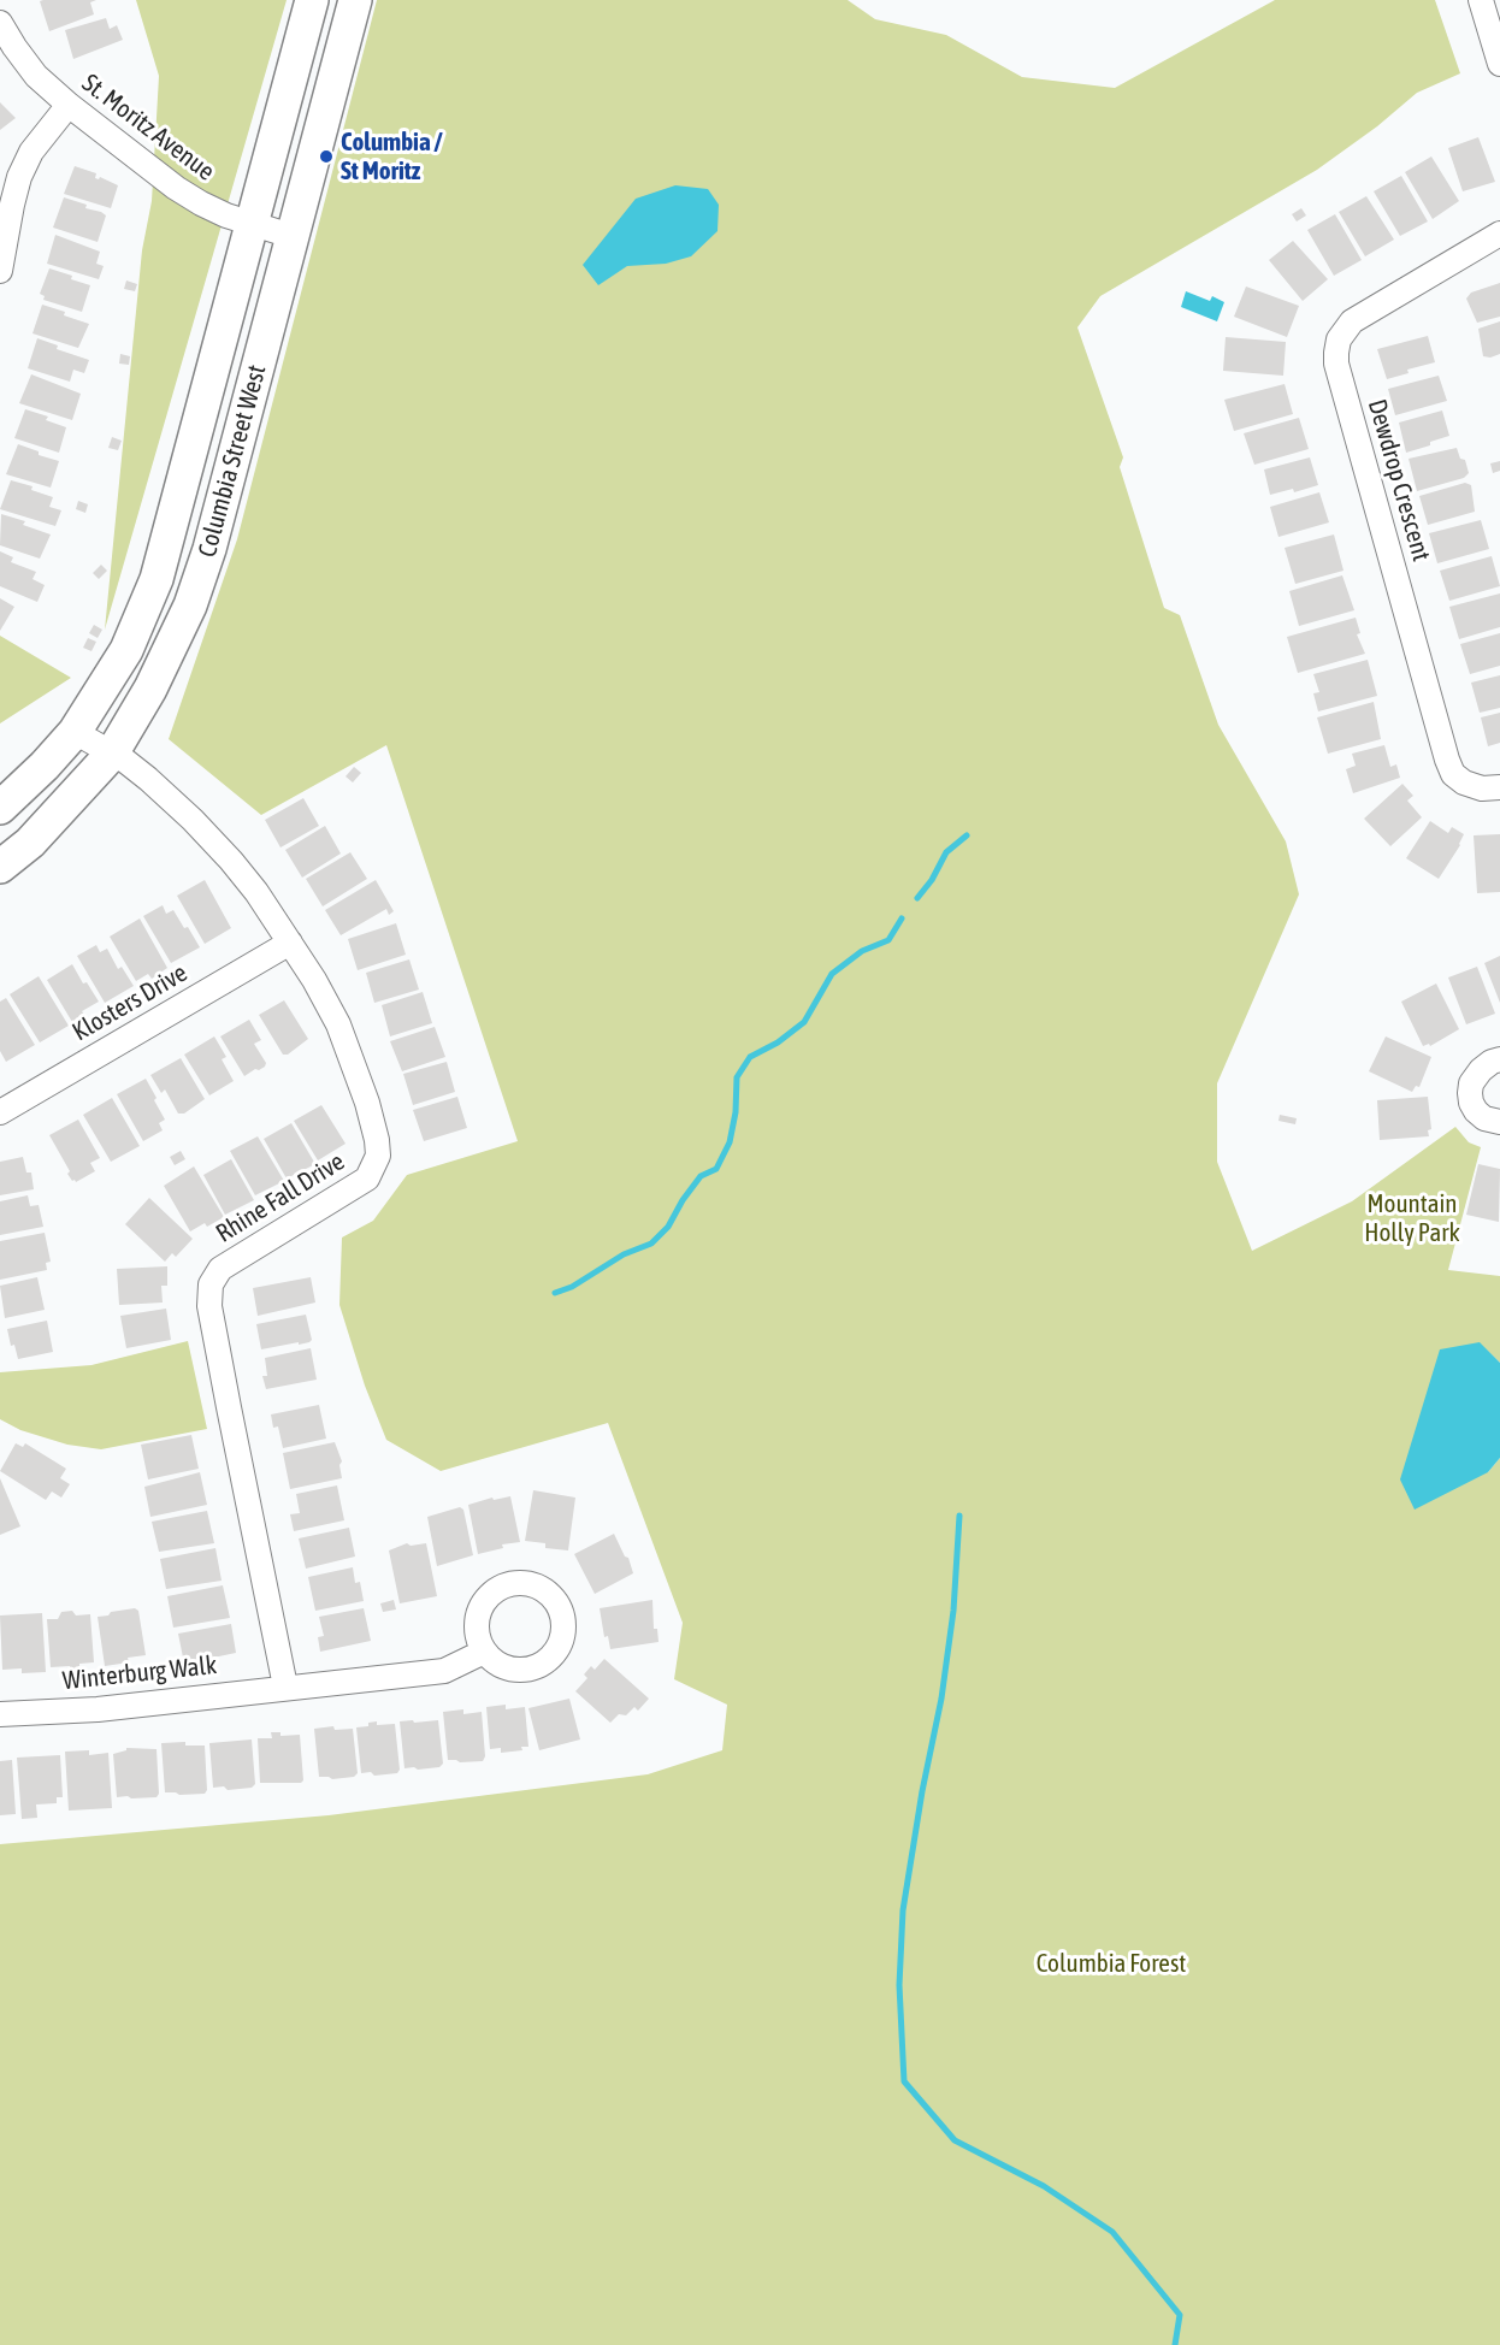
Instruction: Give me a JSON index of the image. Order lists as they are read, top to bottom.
{
  "streets": {
    "main road": ["Columbia Street West"],
    "street": [
      "St. Moritz Avenue",
      "Dewdrop Crescent",
      "Klosters Drive",
      "Rhine Fall Drive",
      "Winterburg Walk"
    ]
  },
  "crossings": [
    ["St. Moritz Avenue", "Columbia Street West"],
    ["Columbia Street West", "Rhine Fall Drive"],
    ["Klosters Drive", "Rhine Fall Drive"],
    ["Rhine Fall Drive", "Winterburg Walk"]
  ],
  "parks": ["Mountain Holly Park", "Columbia Forest"],
  "places": ["Columbia / St Moritz"]
}
